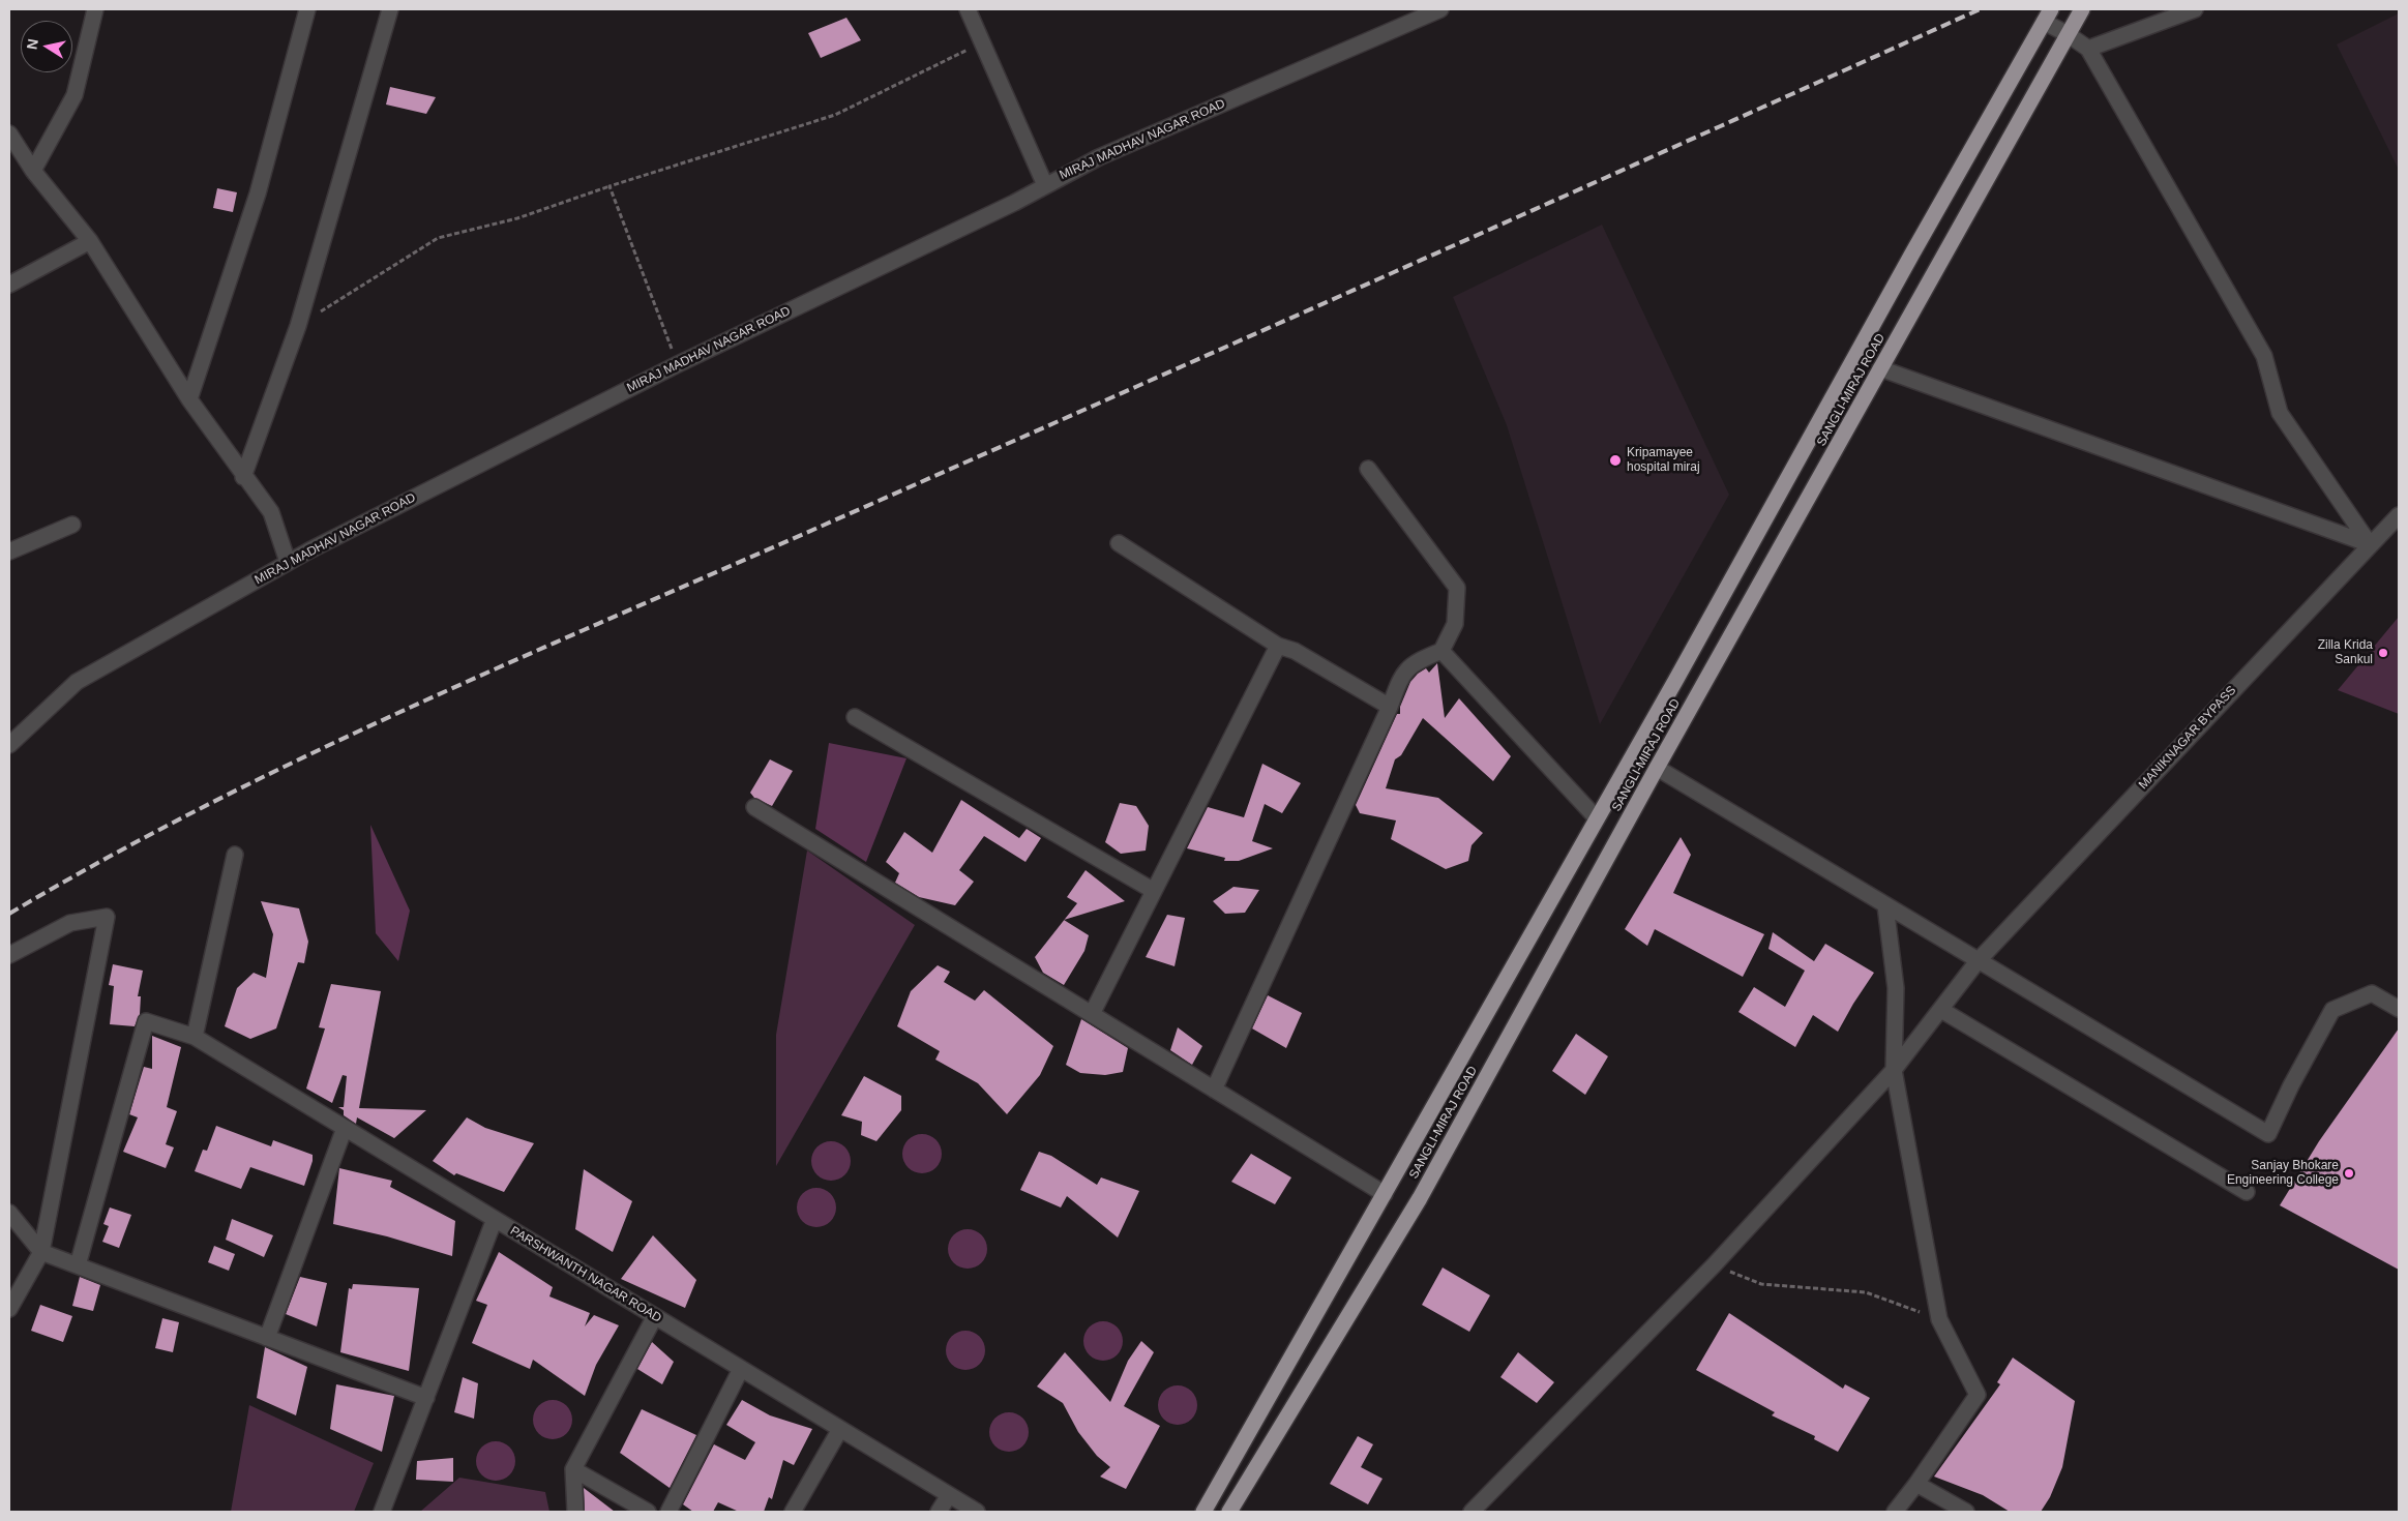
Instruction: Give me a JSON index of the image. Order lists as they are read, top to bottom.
{
  "streets": {
    "highway": ["SANGLI-MIRAJ ROAD"],
    "street": ["MIRAJ MADHAV NAGAR ROAD", "MANIKNAGAR BYPASS", "PARSHWANTH NAGAR ROAD"]
  },
  "places": ["Kripamayee hospital miraj", "Zilla Krida Sankul", "Sanjay Bhokare Engineering College"],
  "north": "left"
}
